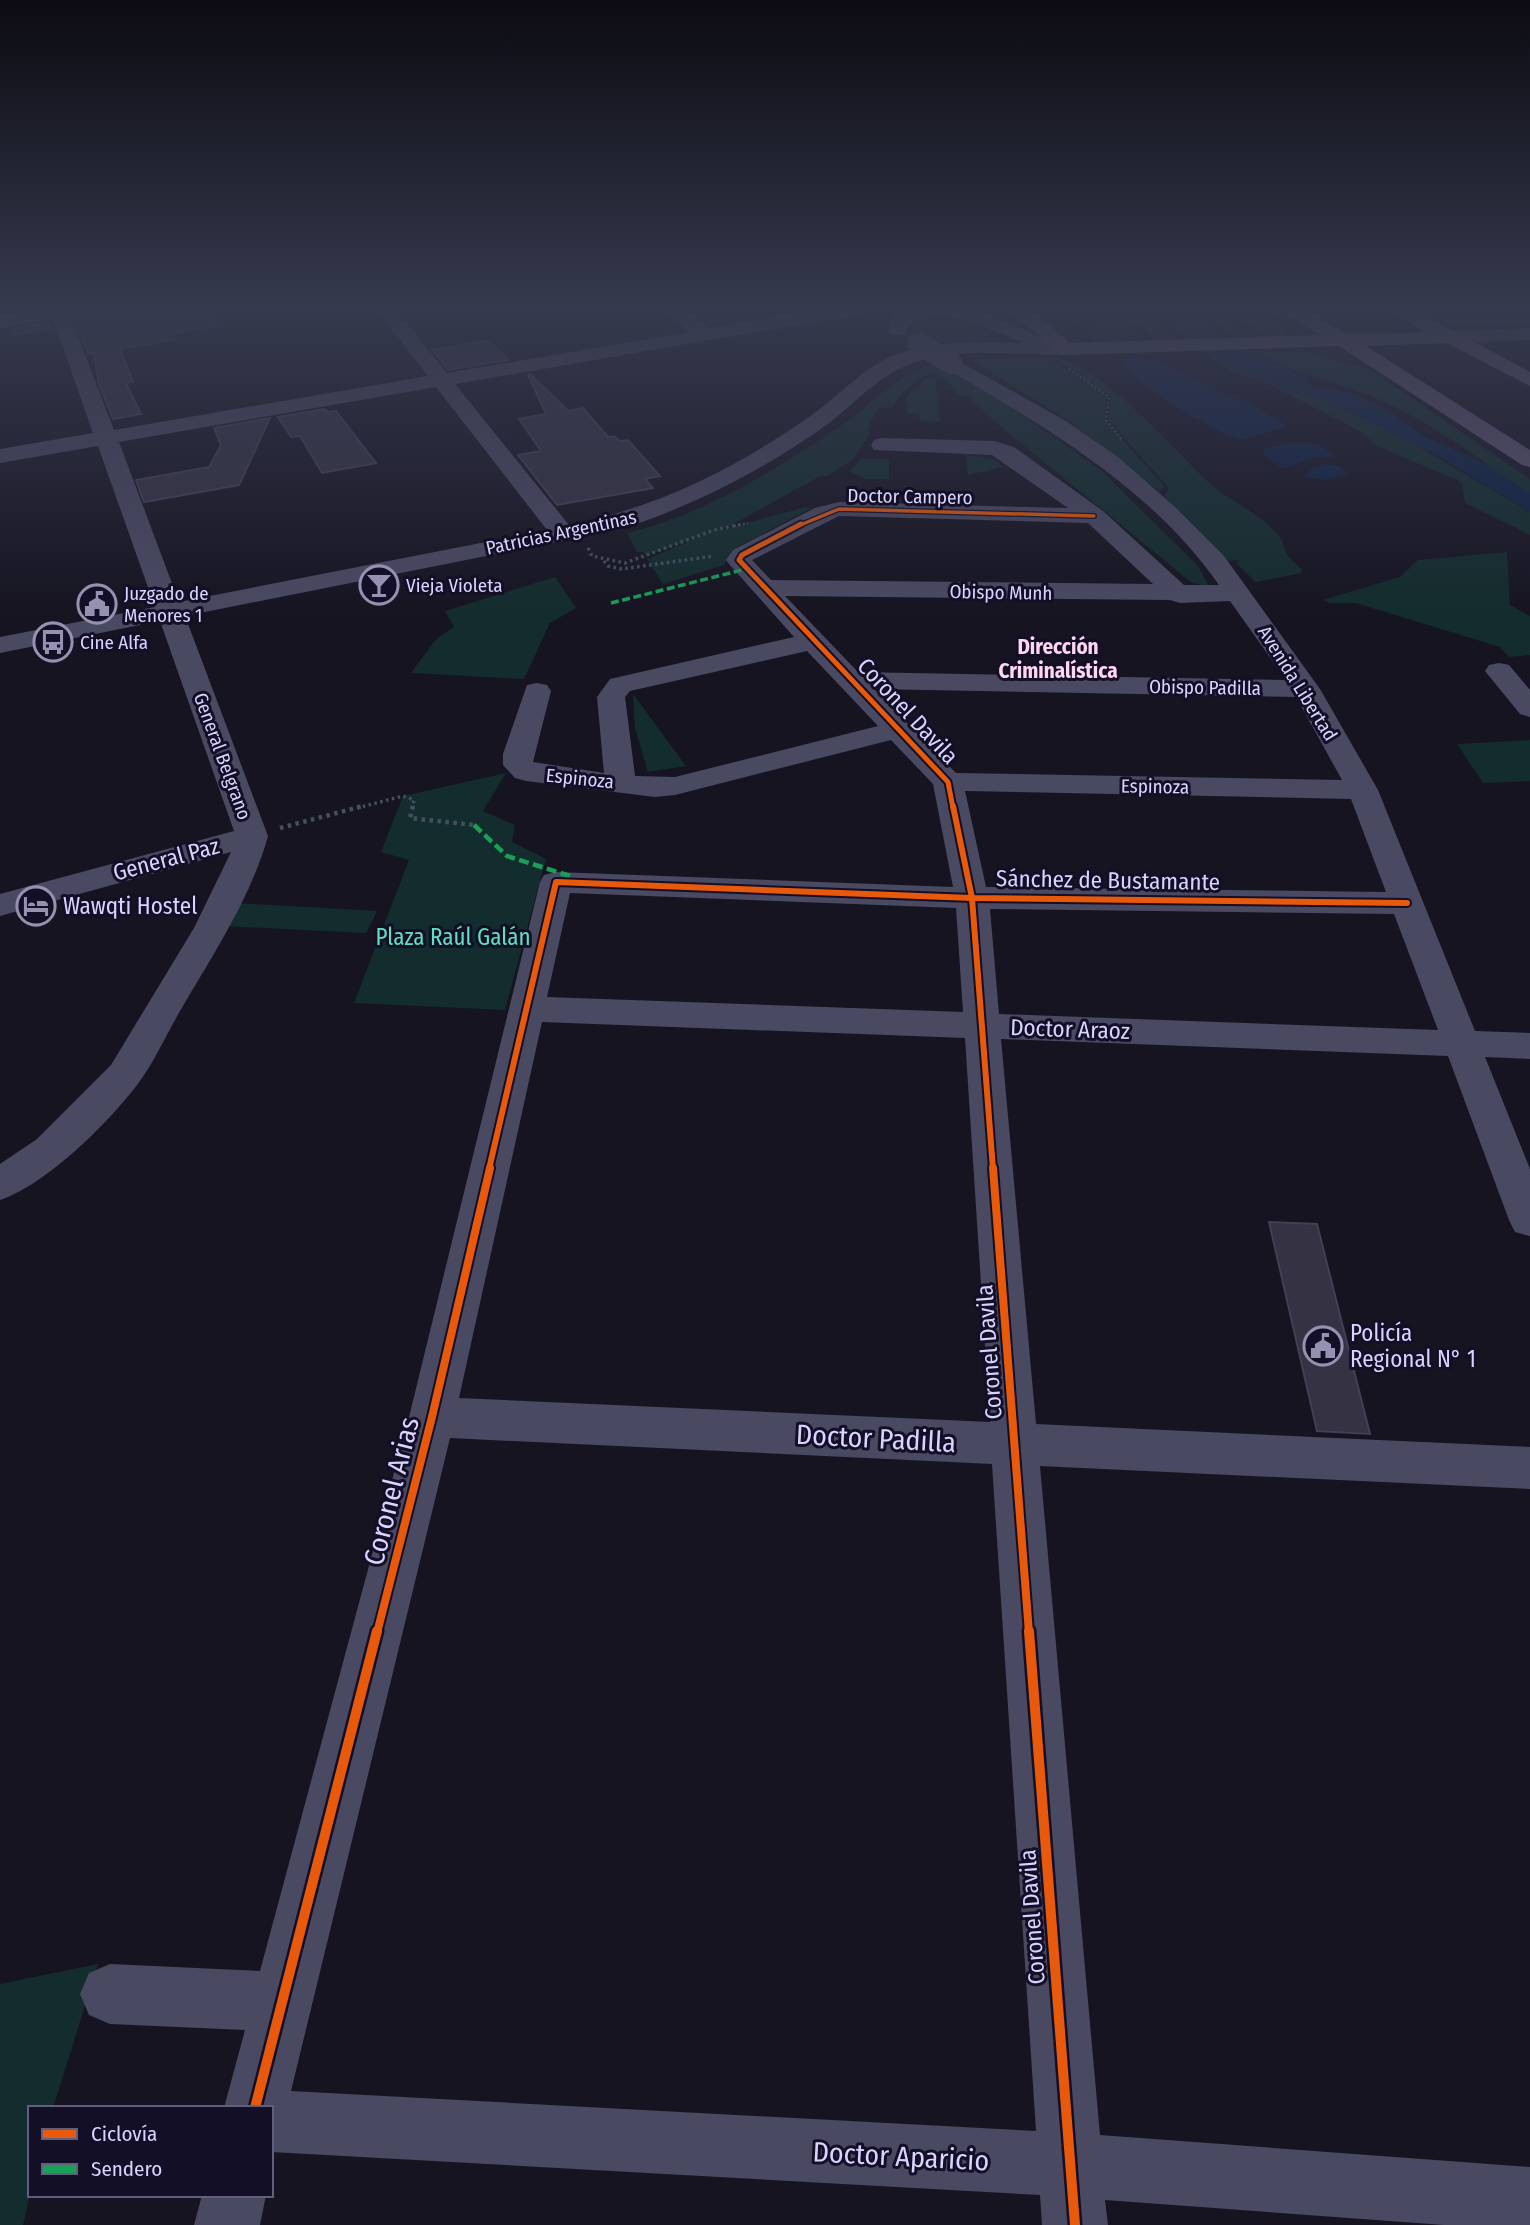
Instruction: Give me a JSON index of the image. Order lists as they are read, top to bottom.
{
  "streets": {
    "street": [
      "Doctor Campero",
      "Patricias Argentinas",
      "Obispo Munh",
      "Avenida Libertad",
      "Obispo Padilla",
      "Coronel Davila",
      "General Belgrano",
      "Espinoza",
      "General Paz",
      "Sánchez de Bustamante",
      "Doctor Araoz",
      "Doctor Padilla",
      "Coronel Arias",
      "Doctor Aparicio"
    ]
  },
  "crossings": [
    ["Doctor Campero", "Coronel Davila"],
    ["Patricias Argentinas", "General Belgrano"],
    ["Obispo Munh", "Avenida Libertad"],
    ["Obispo Munh", "Coronel Davila"],
    ["Avenida Libertad", "Obispo Padilla"],
    ["Avenida Libertad", "Espinoza"],
    ["Avenida Libertad", "Sánchez de Bustamante"],
    ["Avenida Libertad", "Doctor Araoz"],
    ["Obispo Padilla", "Coronel Davila"],
    ["Coronel Davila", "Espinoza"],
    ["Coronel Davila", "Sánchez de Bustamante"],
    ["Coronel Davila", "Doctor Araoz"],
    ["Coronel Davila", "Doctor Padilla"],
    ["Coronel Davila", "Doctor Aparicio"],
    ["General Belgrano", "General Paz"],
    ["Sánchez de Bustamante", "Coronel Arias"],
    ["Doctor Araoz", "Coronel Arias"],
    ["Doctor Padilla", "Coronel Arias"]
  ],
  "districts": ["Dirección Criminalística"],
  "parks": ["Plaza Raúl Galán"],
  "places": {
    "bar": ["Vieja Violeta"],
    "public building": ["Juzgado de Menores 1", "Policía Regional N° 1"],
    "bus stop": ["Cine Alfa"],
    "hotel": ["Wawqti Hostel"]
  },
  "legend": ["Ciclovía", "Sendero"]
}
